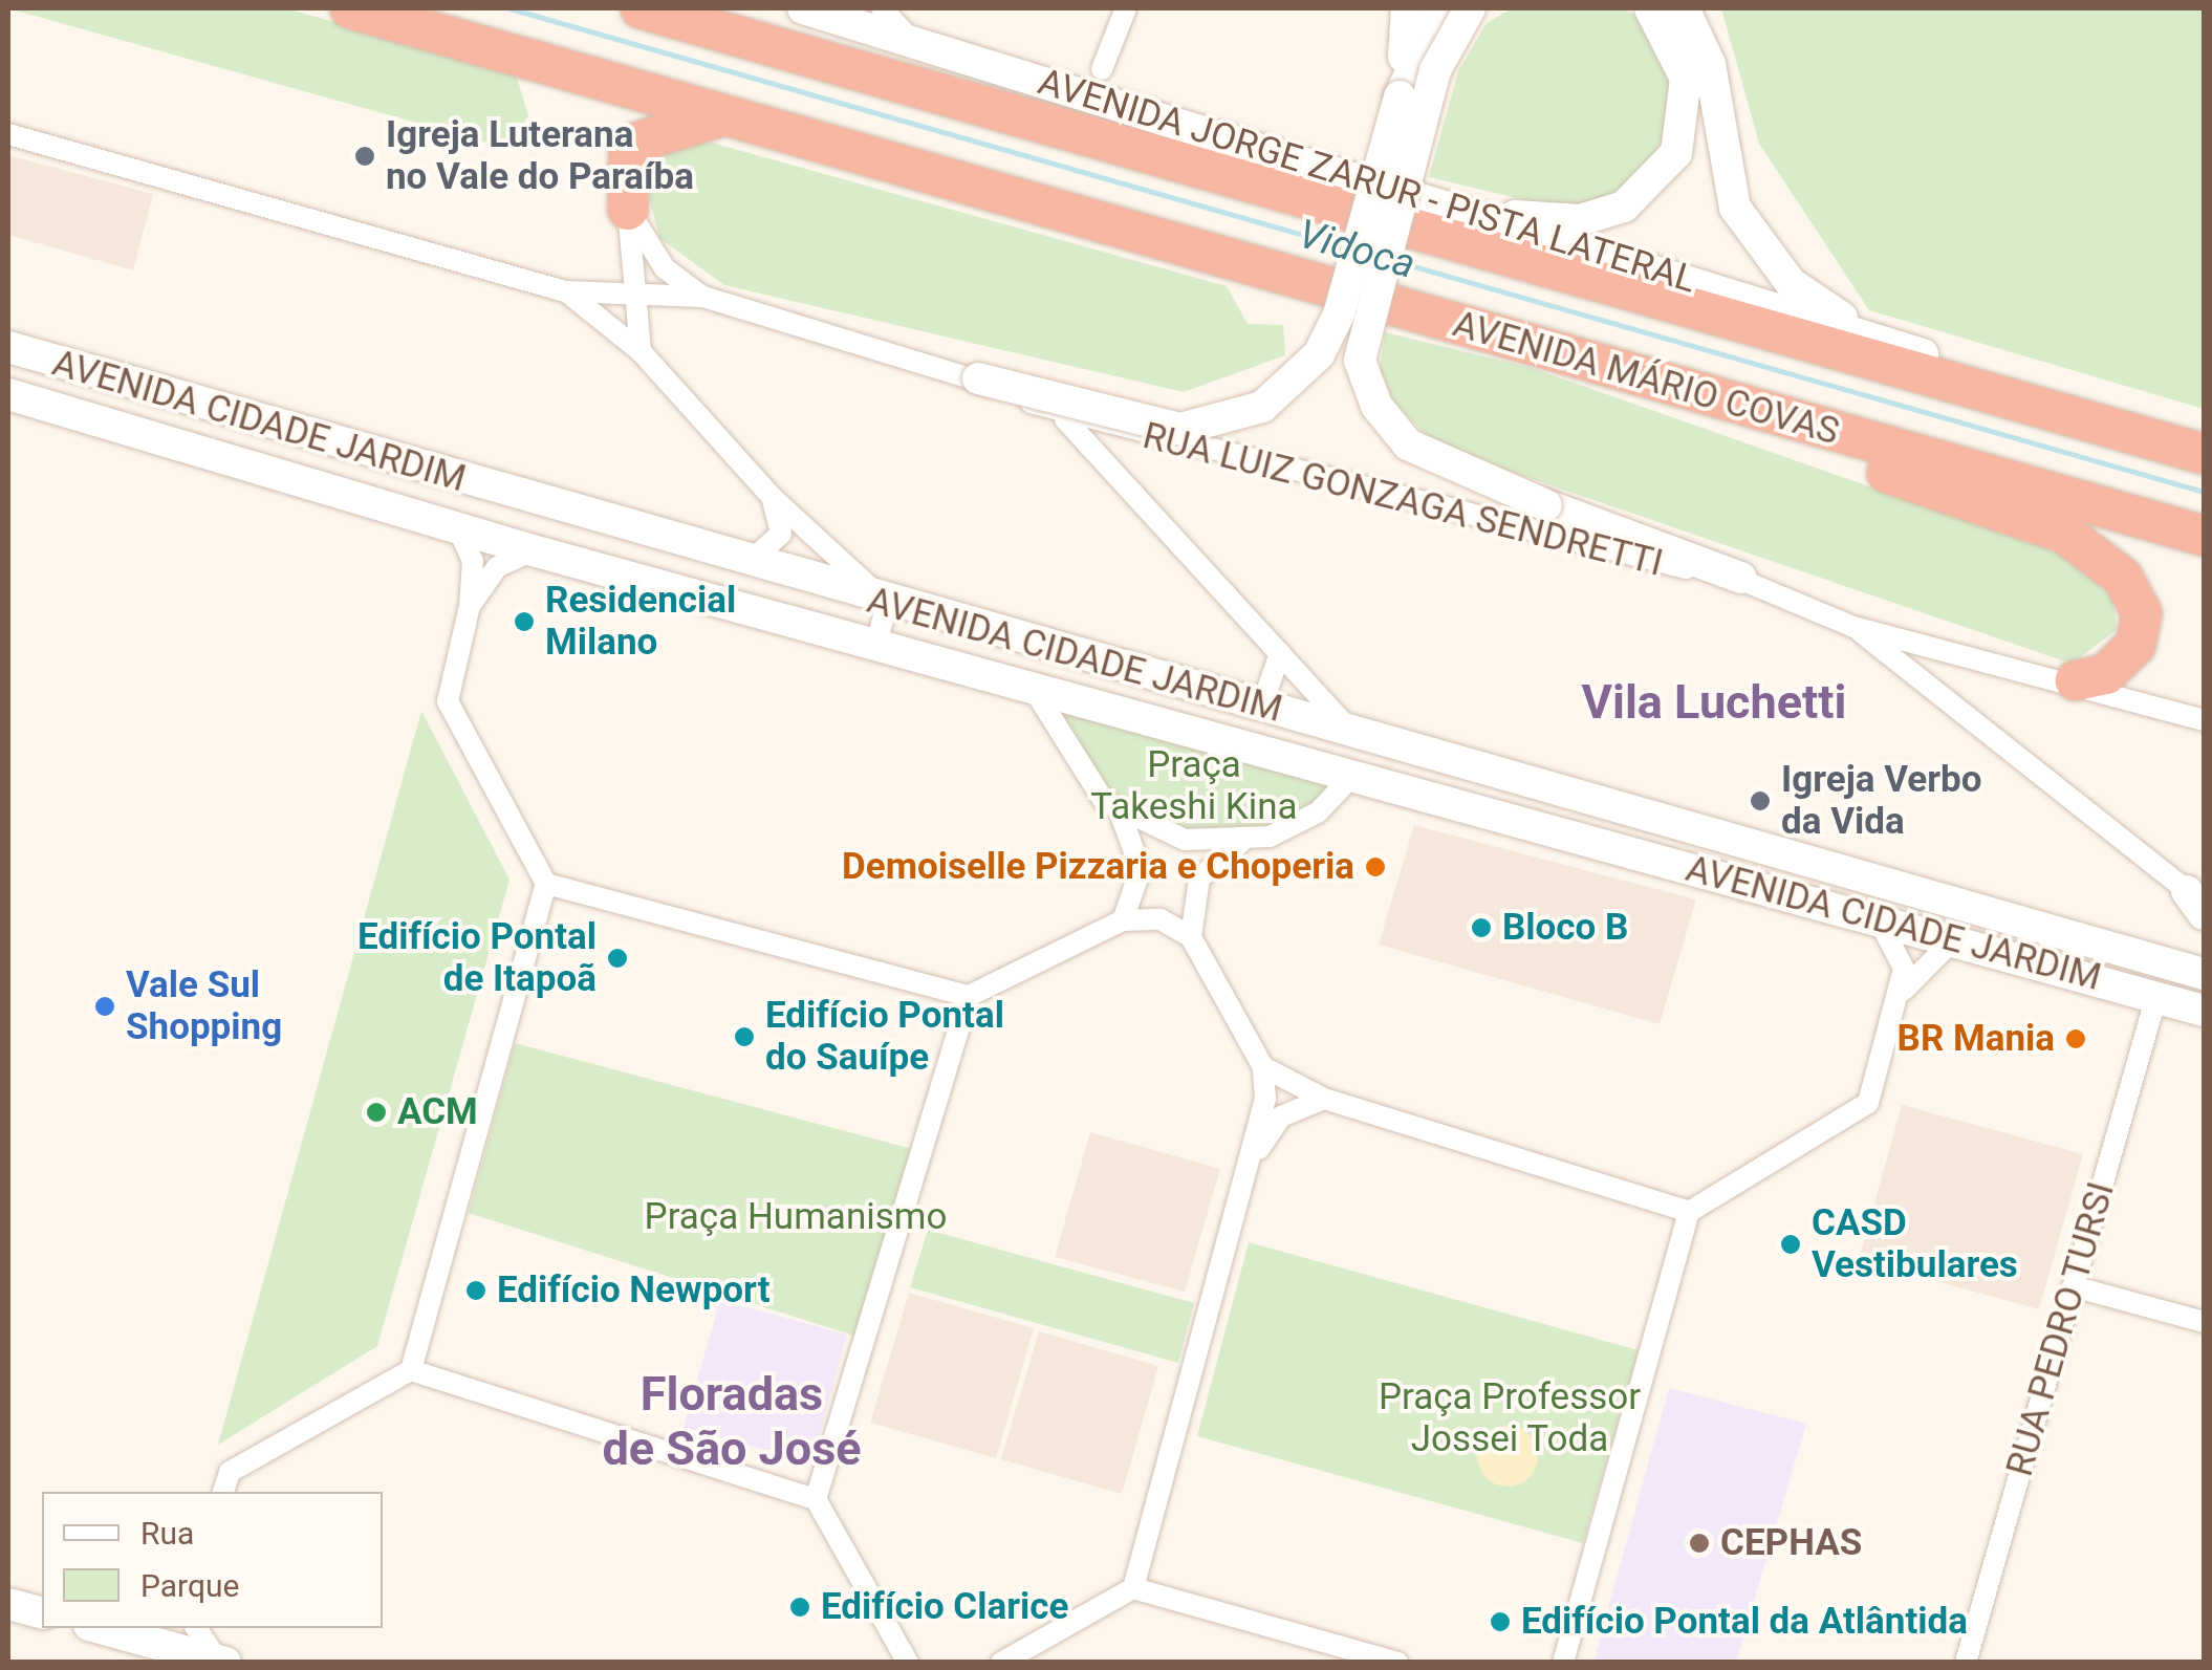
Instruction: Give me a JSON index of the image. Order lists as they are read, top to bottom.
{
  "streets": {
    "highway": ["AVENIDA MÁRIO COVAS"],
    "main road": ["AVENIDA JORGE ZARUR - PISTA LATERAL", "AVENIDA CIDADE JARDIM"],
    "street": ["RUA LUIZ GONZAGA SENDRETTI", "RUA PEDRO TURSI"]
  },
  "crossings": [
    ["AVENIDA CIDADE JARDIM", "RUA PEDRO TURSI"]
  ],
  "districts": ["Vila Luchetti", "Floradas de São José"],
  "water": ["Vidoca"],
  "parks": ["Praça Takeshi Kina", "Praça Humanismo", "Praça Professor Jossei Toda"],
  "places": [
    "Igreja Luterana no Vale do Paraíba",
    "Residencial Milano",
    "Igreja Verbo da Vida",
    "Demoiselle Pizzaria e Choperia",
    "Bloco B",
    "Edifício Pontal de Itapoã",
    "Vale Sul Shopping",
    "Edifício Pontal do Sauípe",
    "BR Mania",
    "ACM",
    "CASD Vestibulares",
    "Edifício Newport",
    "CEPHAS",
    "Edifício Clarice",
    "Edifício Pontal da Atlântida"
  ],
  "legend": ["Rua", "Parque"]
}
